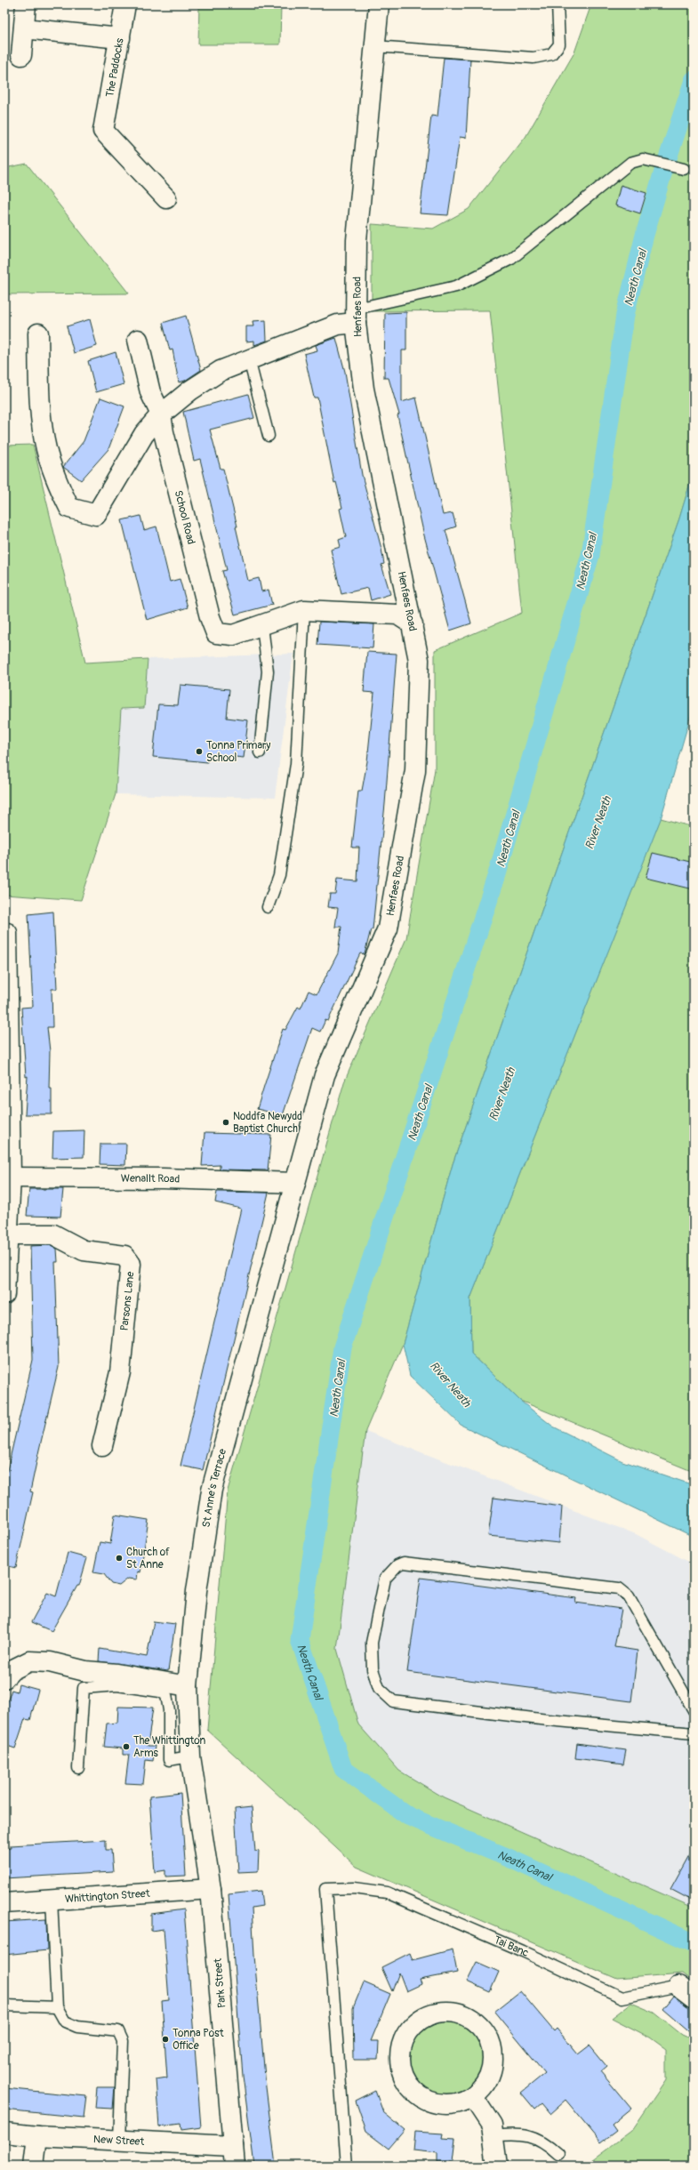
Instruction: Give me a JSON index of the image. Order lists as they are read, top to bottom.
{
  "streets": {
    "street": [
      "The Paddocks",
      "Henfaes Road",
      "School Road",
      "Wenallt Road",
      "Parsons Lane",
      "St Anne's Terrace",
      "Whittington Street",
      "Tai Banc",
      "Park Street",
      "New Street"
    ]
  },
  "crossings": [
    ["Henfaes Road", "School Road"],
    ["Henfaes Road", "Wenallt Road"],
    ["Henfaes Road", "St Anne's Terrace"],
    ["Wenallt Road", "St Anne's Terrace"],
    ["St Anne's Terrace", "Park Street"],
    ["Whittington Street", "Park Street"],
    ["Park Street", "New Street"]
  ],
  "water": ["Neath Canal", "River Neath"],
  "places": [
    "Tonna Primary School",
    "Noddfa Newydd Baptist Church",
    "Church of St Anne",
    "The Whittington Arms",
    "Tonna Post Office"
  ]
}
